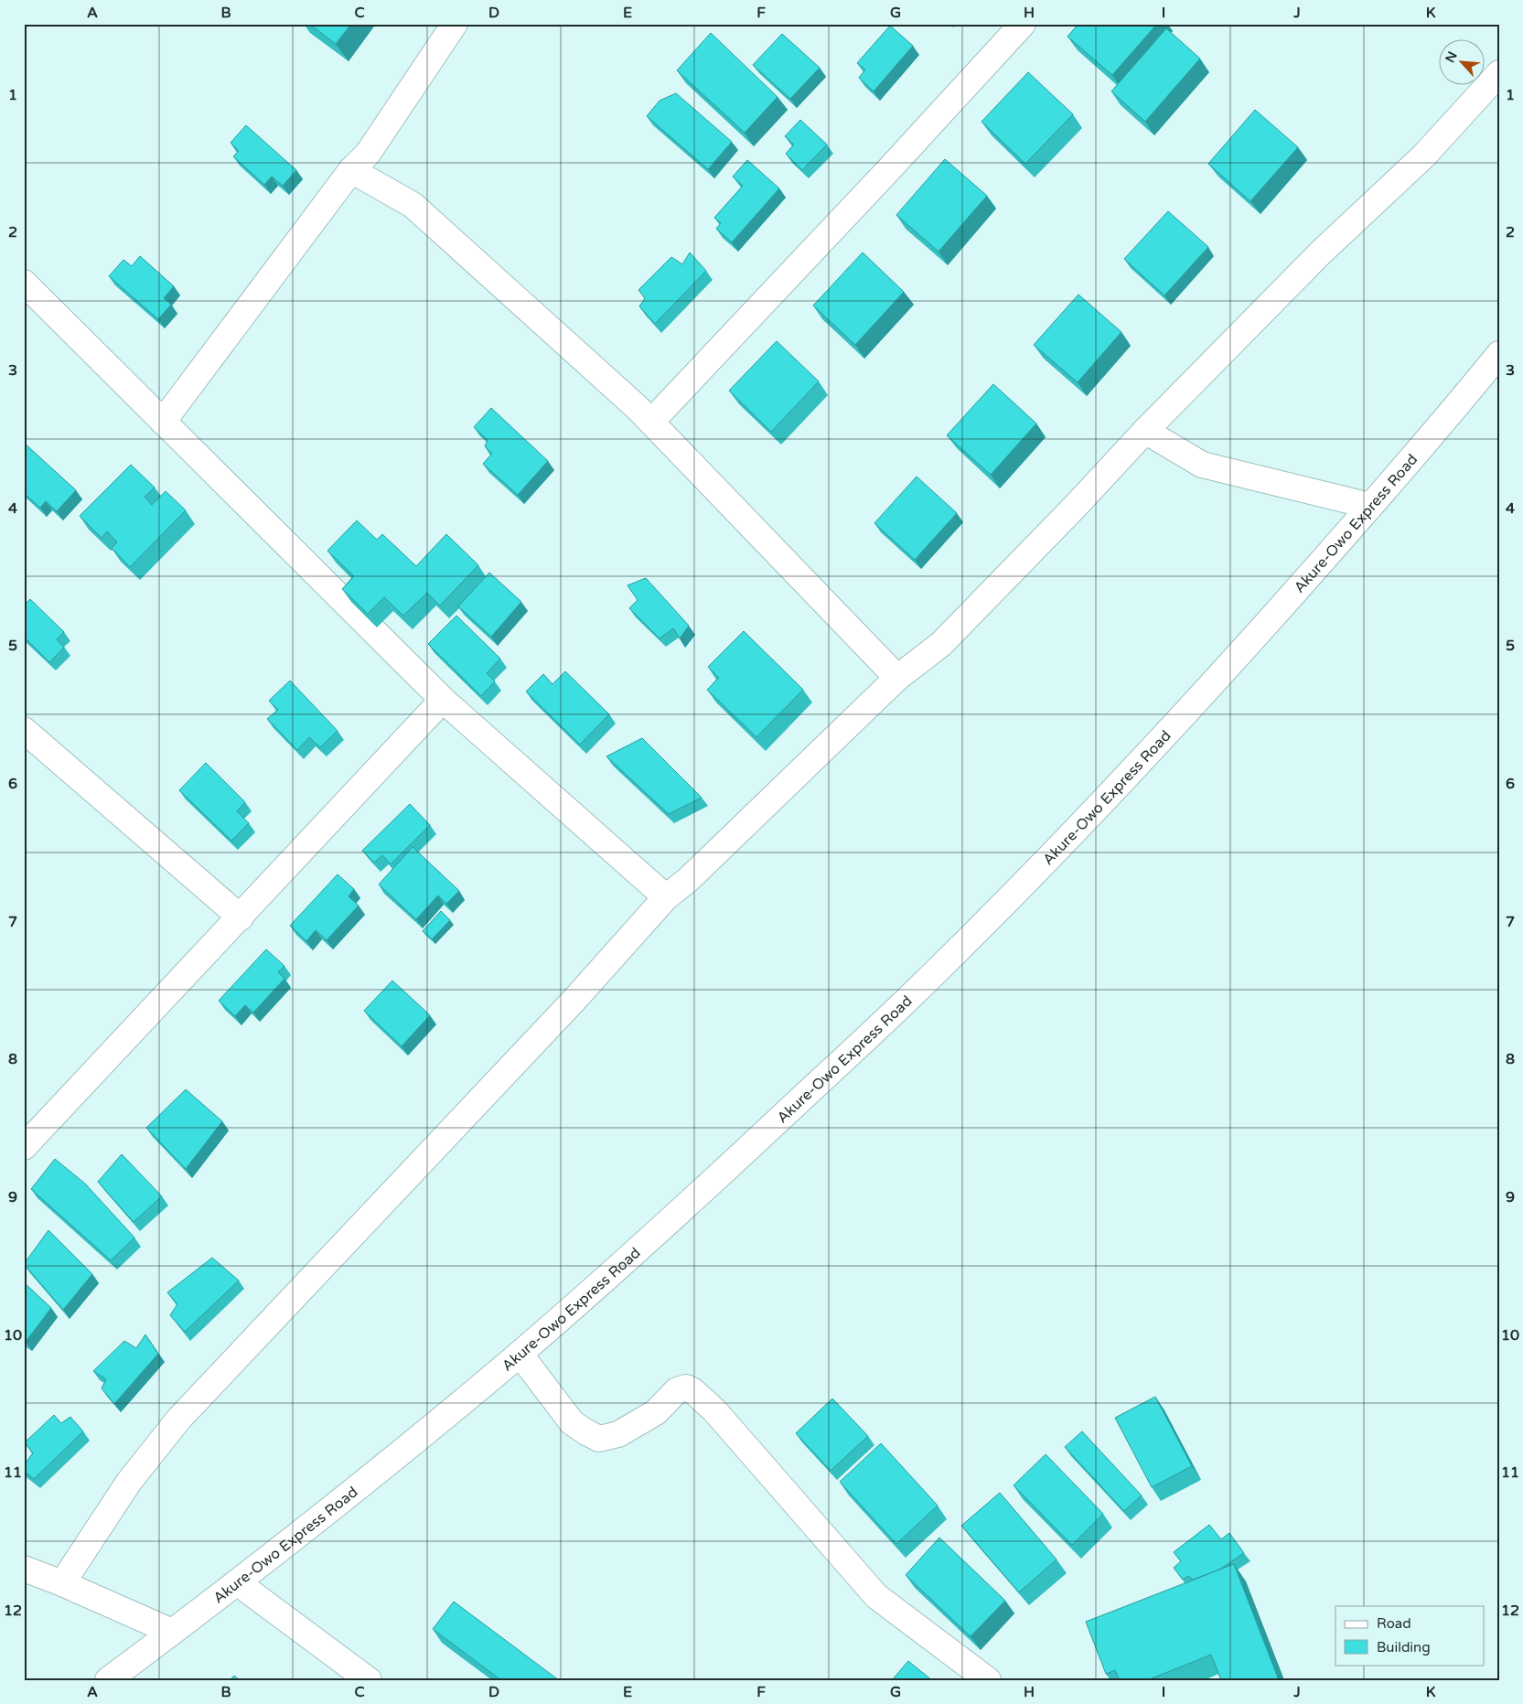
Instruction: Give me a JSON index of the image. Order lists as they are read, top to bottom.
{
  "streets": {
    "main road": ["Akure-Owo Express Road"]
  },
  "legend": ["Road", "Building"],
  "north": "top left",
  "grid": {
    "columns": [
      "A",
      "B",
      "C",
      "D",
      "E",
      "F",
      "G",
      "H",
      "I",
      "J",
      "K"
    ],
    "rows": [
      "1",
      "2",
      "3",
      "4",
      "5",
      "6",
      "7",
      "8",
      "9",
      "10",
      "11",
      "12"
    ]
  }
}
